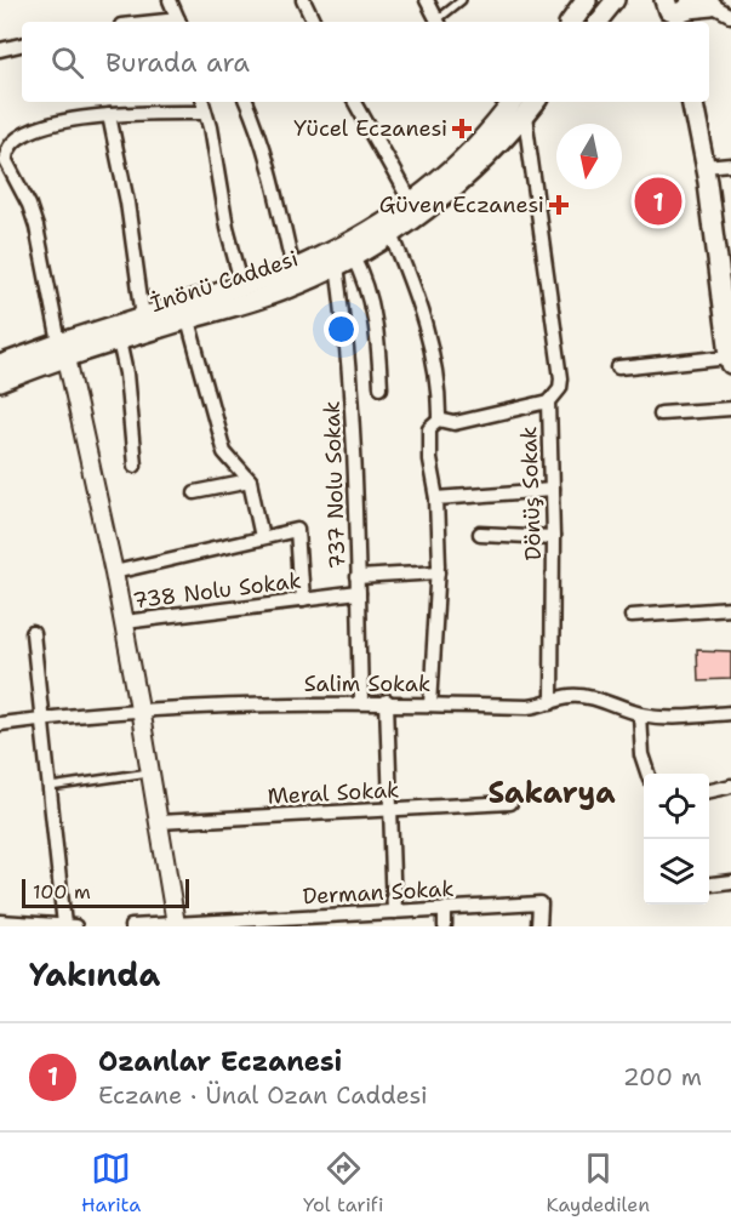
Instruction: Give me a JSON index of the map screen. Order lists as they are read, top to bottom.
{
  "streets": {
    "main road": ["İnönü Caddesi"],
    "street": [
      "737 Nolu Sokak",
      "Dönüş Sokak",
      "738 Nolu Sokak",
      "Salim Sokak",
      "Meral Sokak",
      "Derman Sokak"
    ]
  },
  "crossings": [
    ["İnönü Caddesi", "737 Nolu Sokak"],
    ["İnönü Caddesi", "Dönüş Sokak"],
    ["737 Nolu Sokak", "738 Nolu Sokak"],
    ["737 Nolu Sokak", "Salim Sokak"],
    ["Dönüş Sokak", "Salim Sokak"]
  ],
  "districts": ["Sakarya"],
  "places": {
    "health": ["Yücel Eczanesi", "Güven Eczanesi"]
  },
  "scale_bar": "100 m",
  "north": "bottom",
  "page": {
    "search": "Burada ara",
    "pins": "1",
    "scale": "100 m",
    "heading": "Yakında",
    "list": [
      {
        "mark": "1",
        "name": "Ozanlar Eczanesi",
        "note": "Eczane · Ünal Ozan Caddesi",
        "value": "200 m"
      }
    ],
    "nav": ["Harita", "Yol tarifi", "Kaydedilen"]
  }
}
